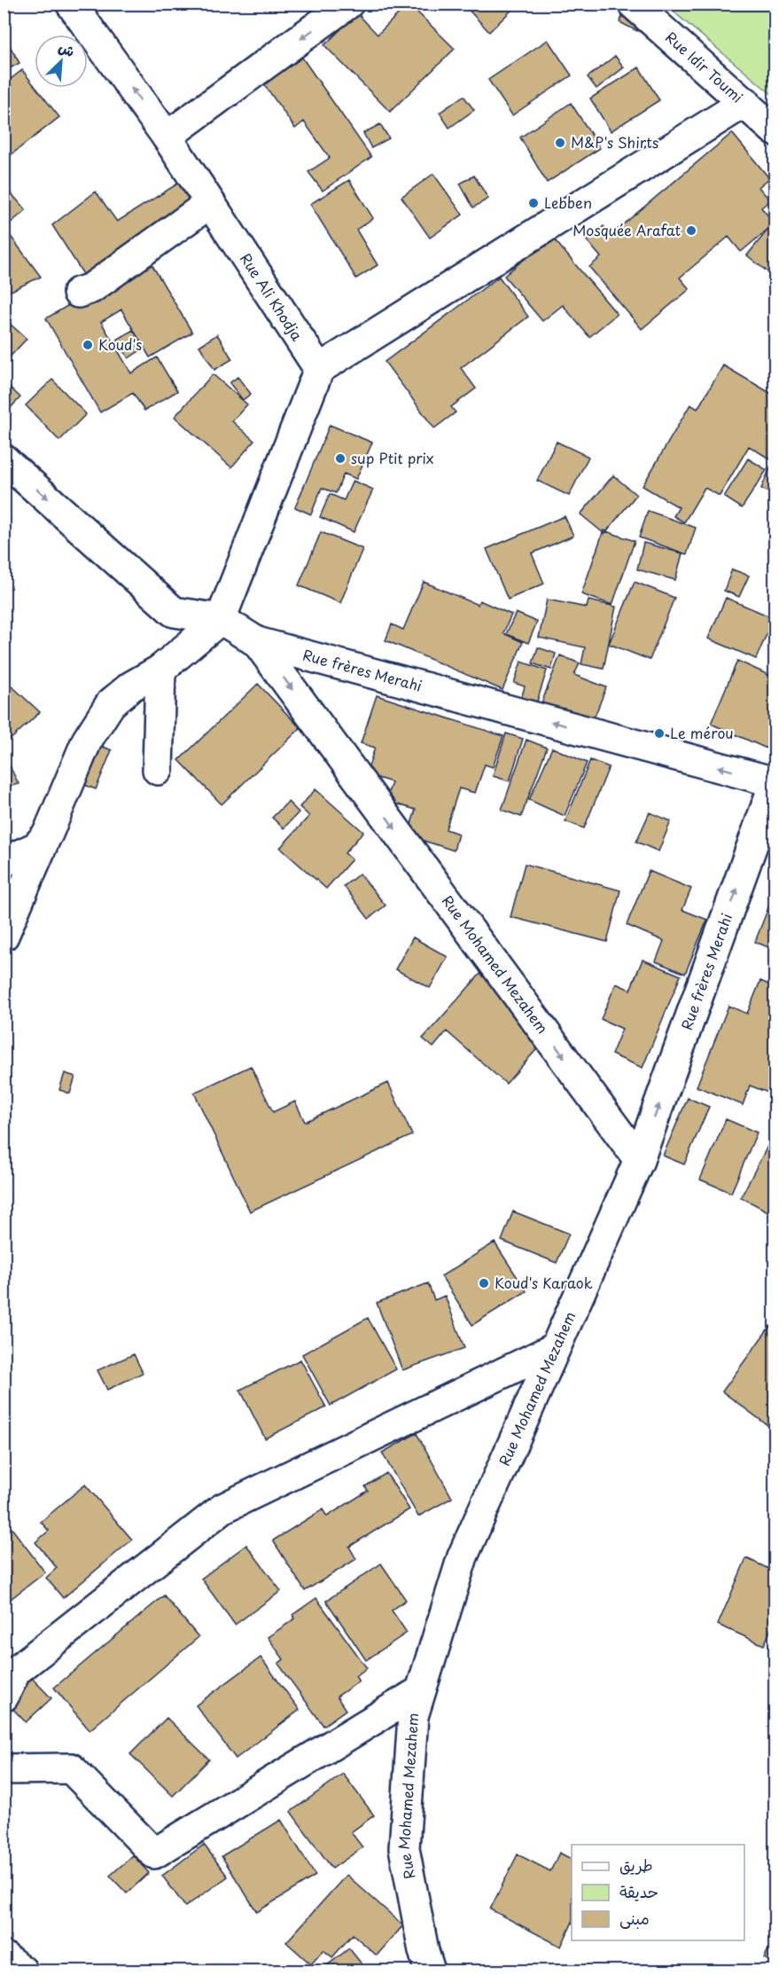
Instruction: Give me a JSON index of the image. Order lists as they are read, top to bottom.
{
  "streets": {
    "main road": [
      "Rue Idir Toumi",
      "Rue Ali Khodja",
      "Rue frères Merahi",
      "Rue Mohamed Mezahem"
    ]
  },
  "crossings": [
    ["Rue frères Merahi", "Rue Mohamed Mezahem"]
  ],
  "one_way": ["Rue Ali Khodja", "Rue Mohamed Mezahem"],
  "places": [
    "M&P's Shirts",
    "Lebben",
    "Mosquée Arafat",
    "Koud's",
    "sup Ptit prix",
    "Le mérou",
    "Koud's Karaok"
  ],
  "legend": ["طريق", "حديقة", "مبنى"],
  "north": "top right"
}
